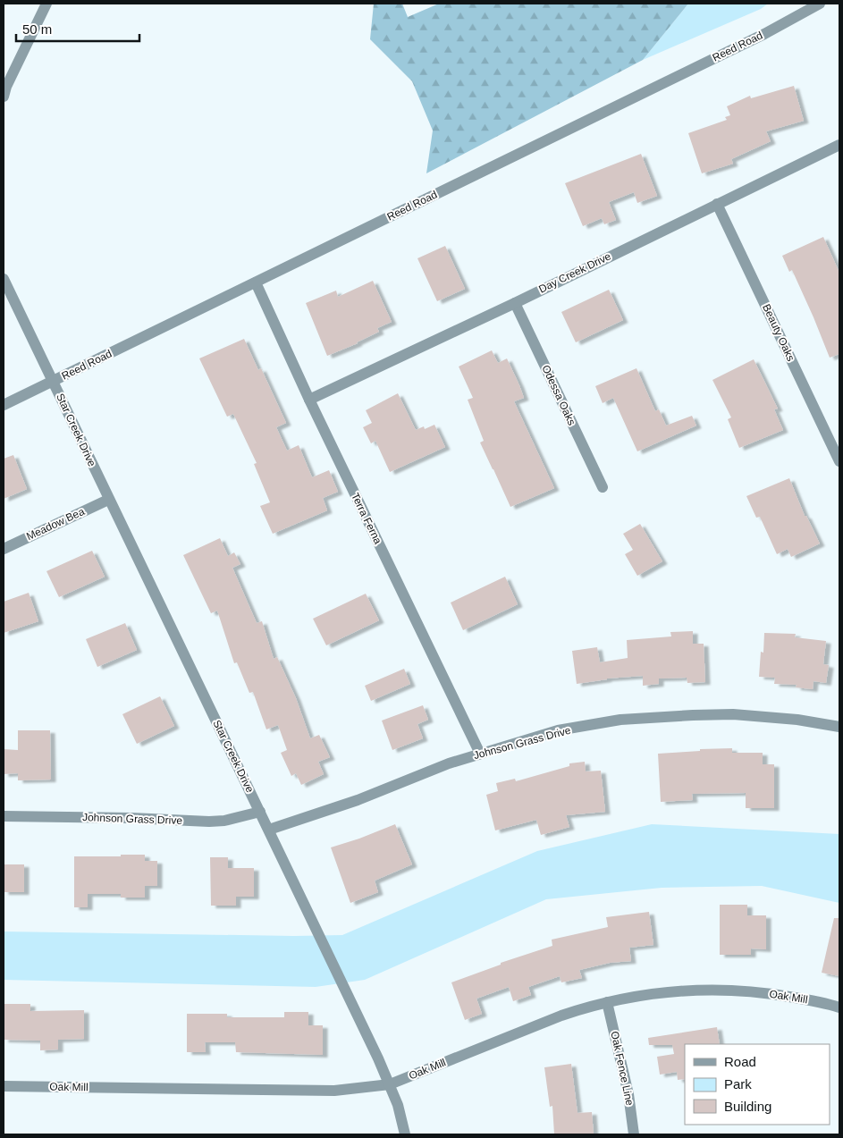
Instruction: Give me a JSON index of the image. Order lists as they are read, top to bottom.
{
  "streets": {
    "street": [
      "Reed Road",
      "Day Creek Drive",
      "Beauty Oaks",
      "Odessa Oaks",
      "Star Creek Drive",
      "Terra Ferna",
      "Meadow Bea",
      "Johnson Grass Drive",
      "Oak Mill",
      "Oak Fence Line"
    ]
  },
  "crossings": [
    ["Reed Road", "Star Creek Drive"],
    ["Reed Road", "Terra Ferna"],
    ["Day Creek Drive", "Beauty Oaks"],
    ["Day Creek Drive", "Odessa Oaks"],
    ["Day Creek Drive", "Terra Ferna"],
    ["Star Creek Drive", "Meadow Bea"],
    ["Star Creek Drive", "Johnson Grass Drive"],
    ["Star Creek Drive", "Oak Mill"],
    ["Terra Ferna", "Johnson Grass Drive"],
    ["Oak Mill", "Oak Fence Line"]
  ],
  "legend": ["Road", "Park", "Building"],
  "scale_bar": "50 m"
}
